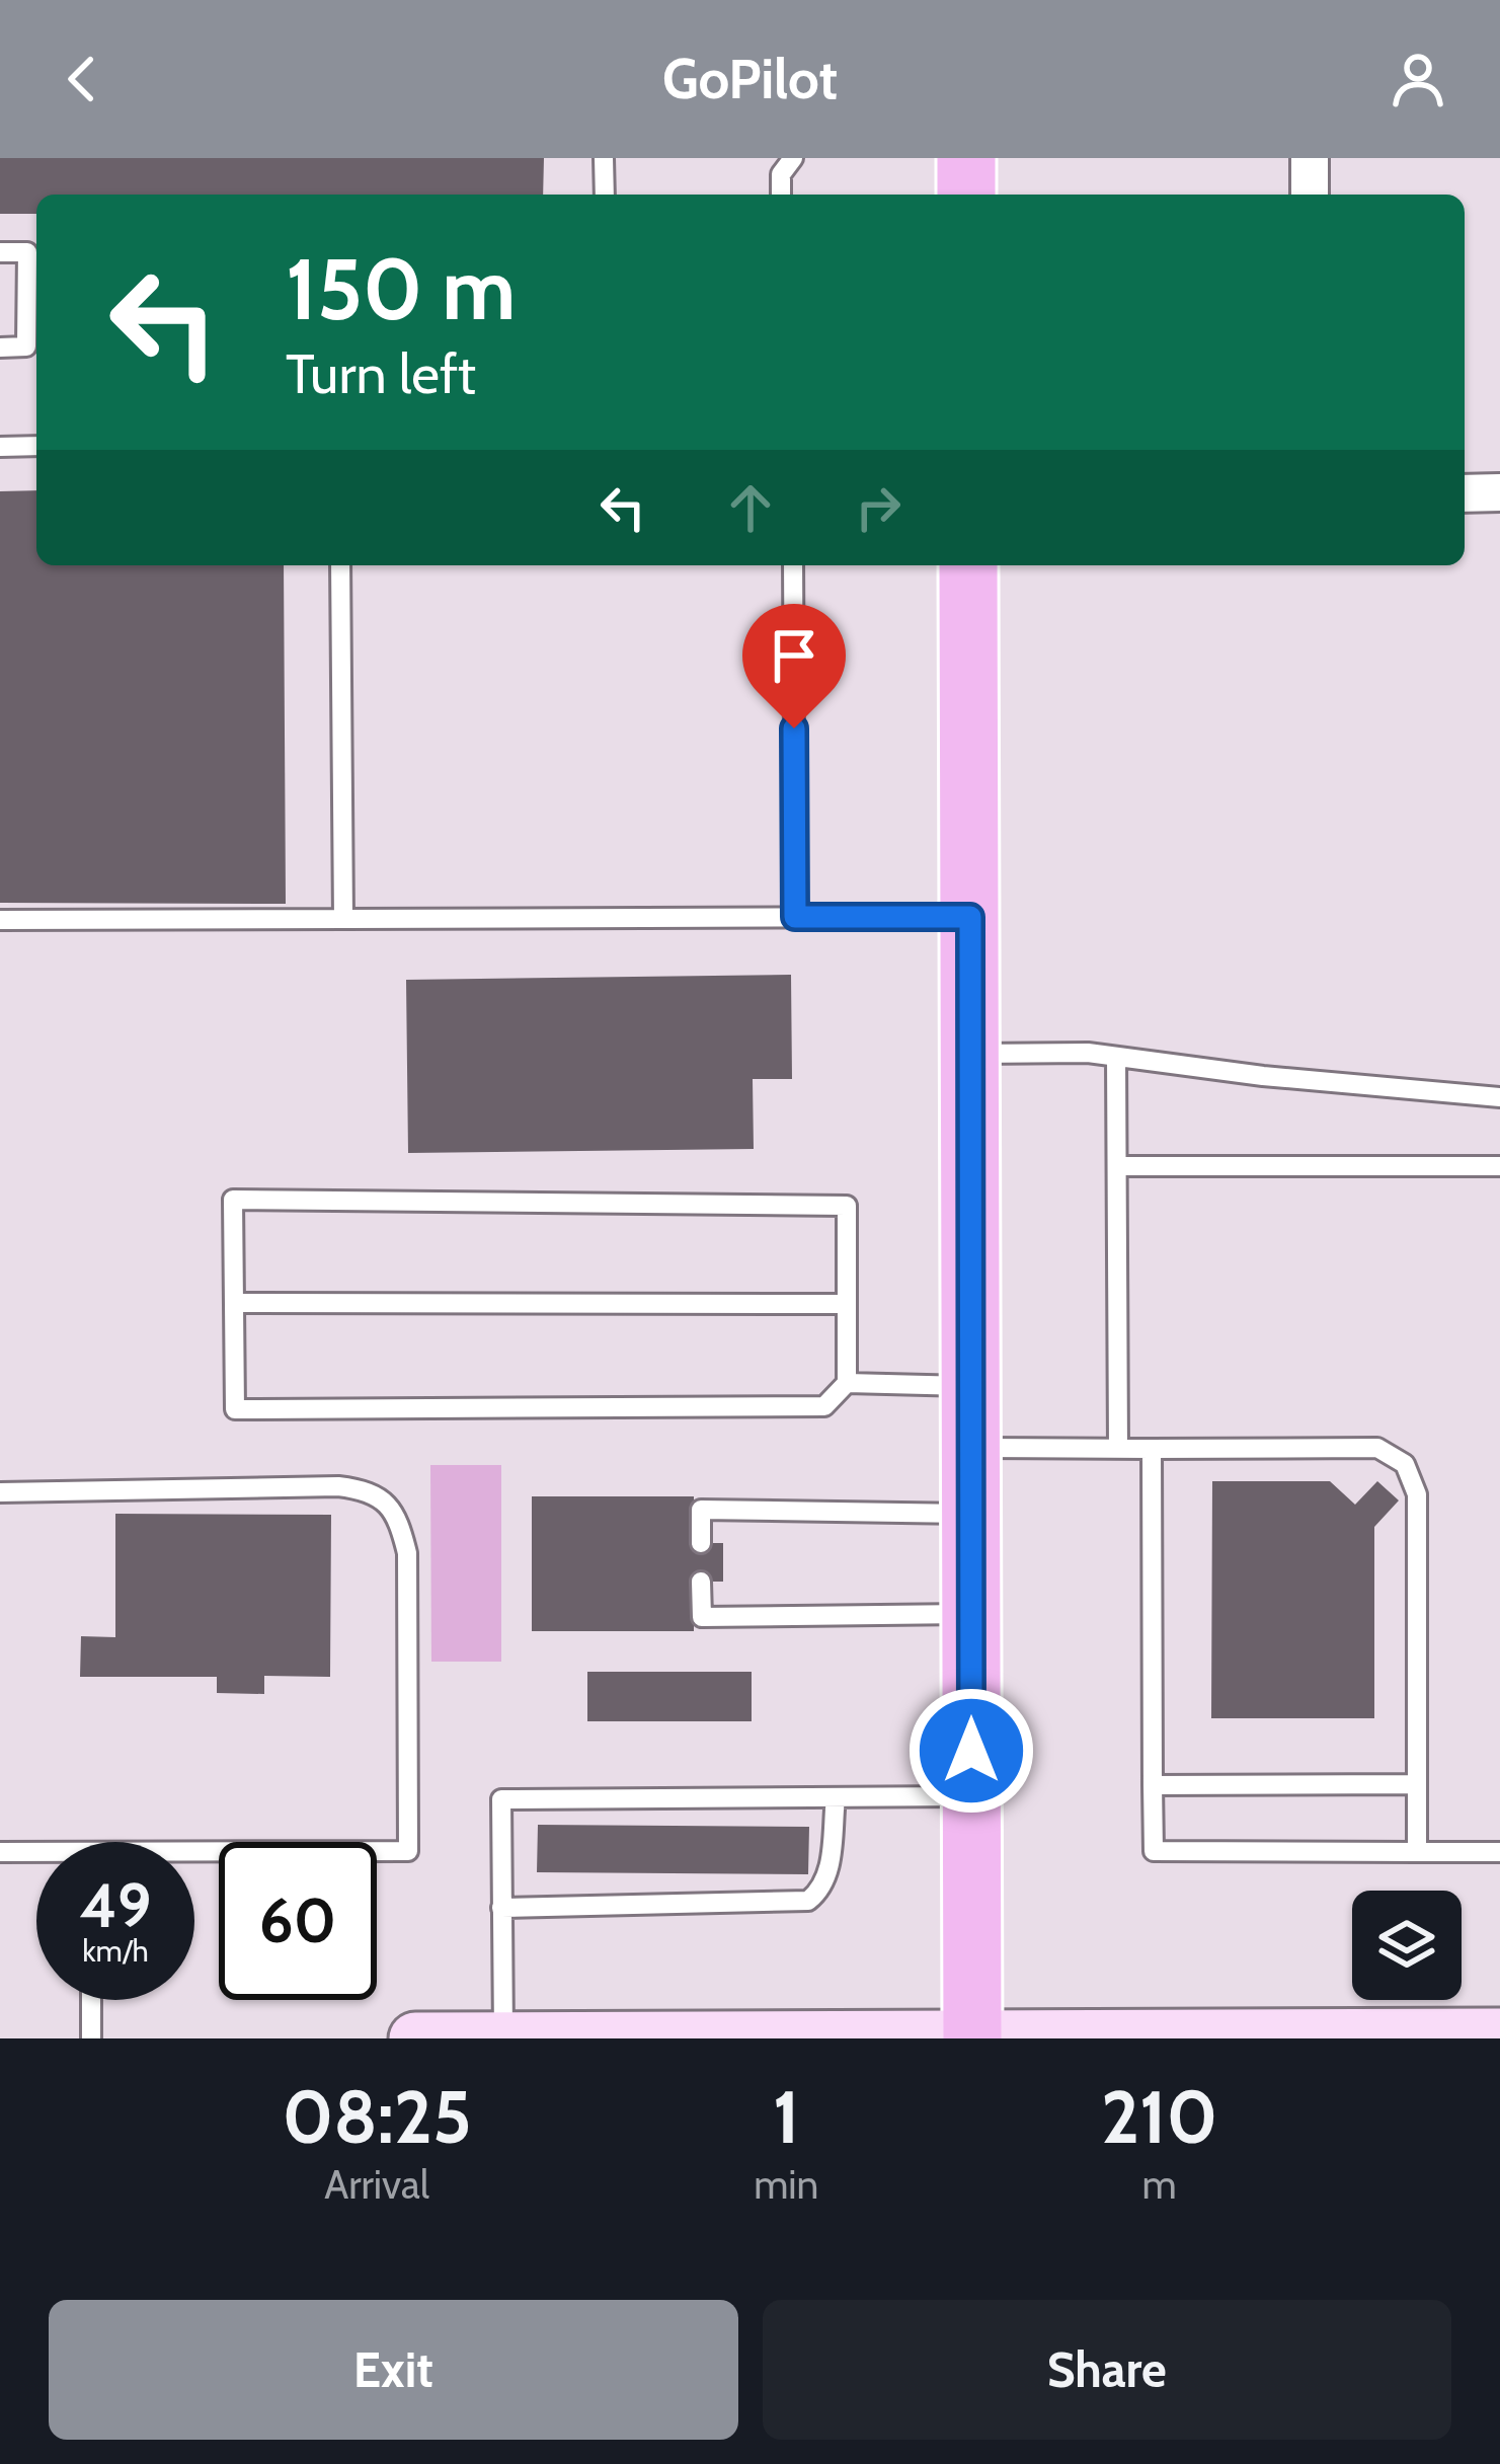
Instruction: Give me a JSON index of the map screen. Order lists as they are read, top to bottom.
{
  "page": {
    "header": "GoPilot",
    "turn": ["150 m", "Turn left"],
    "speed": "49 km/h",
    "limit": "60",
    "eta": [
      "08:25",
      "Arrival",
      "1",
      "min",
      "210",
      "m"
    ],
    "buttons": ["Exit", "Share"]
  }
}
